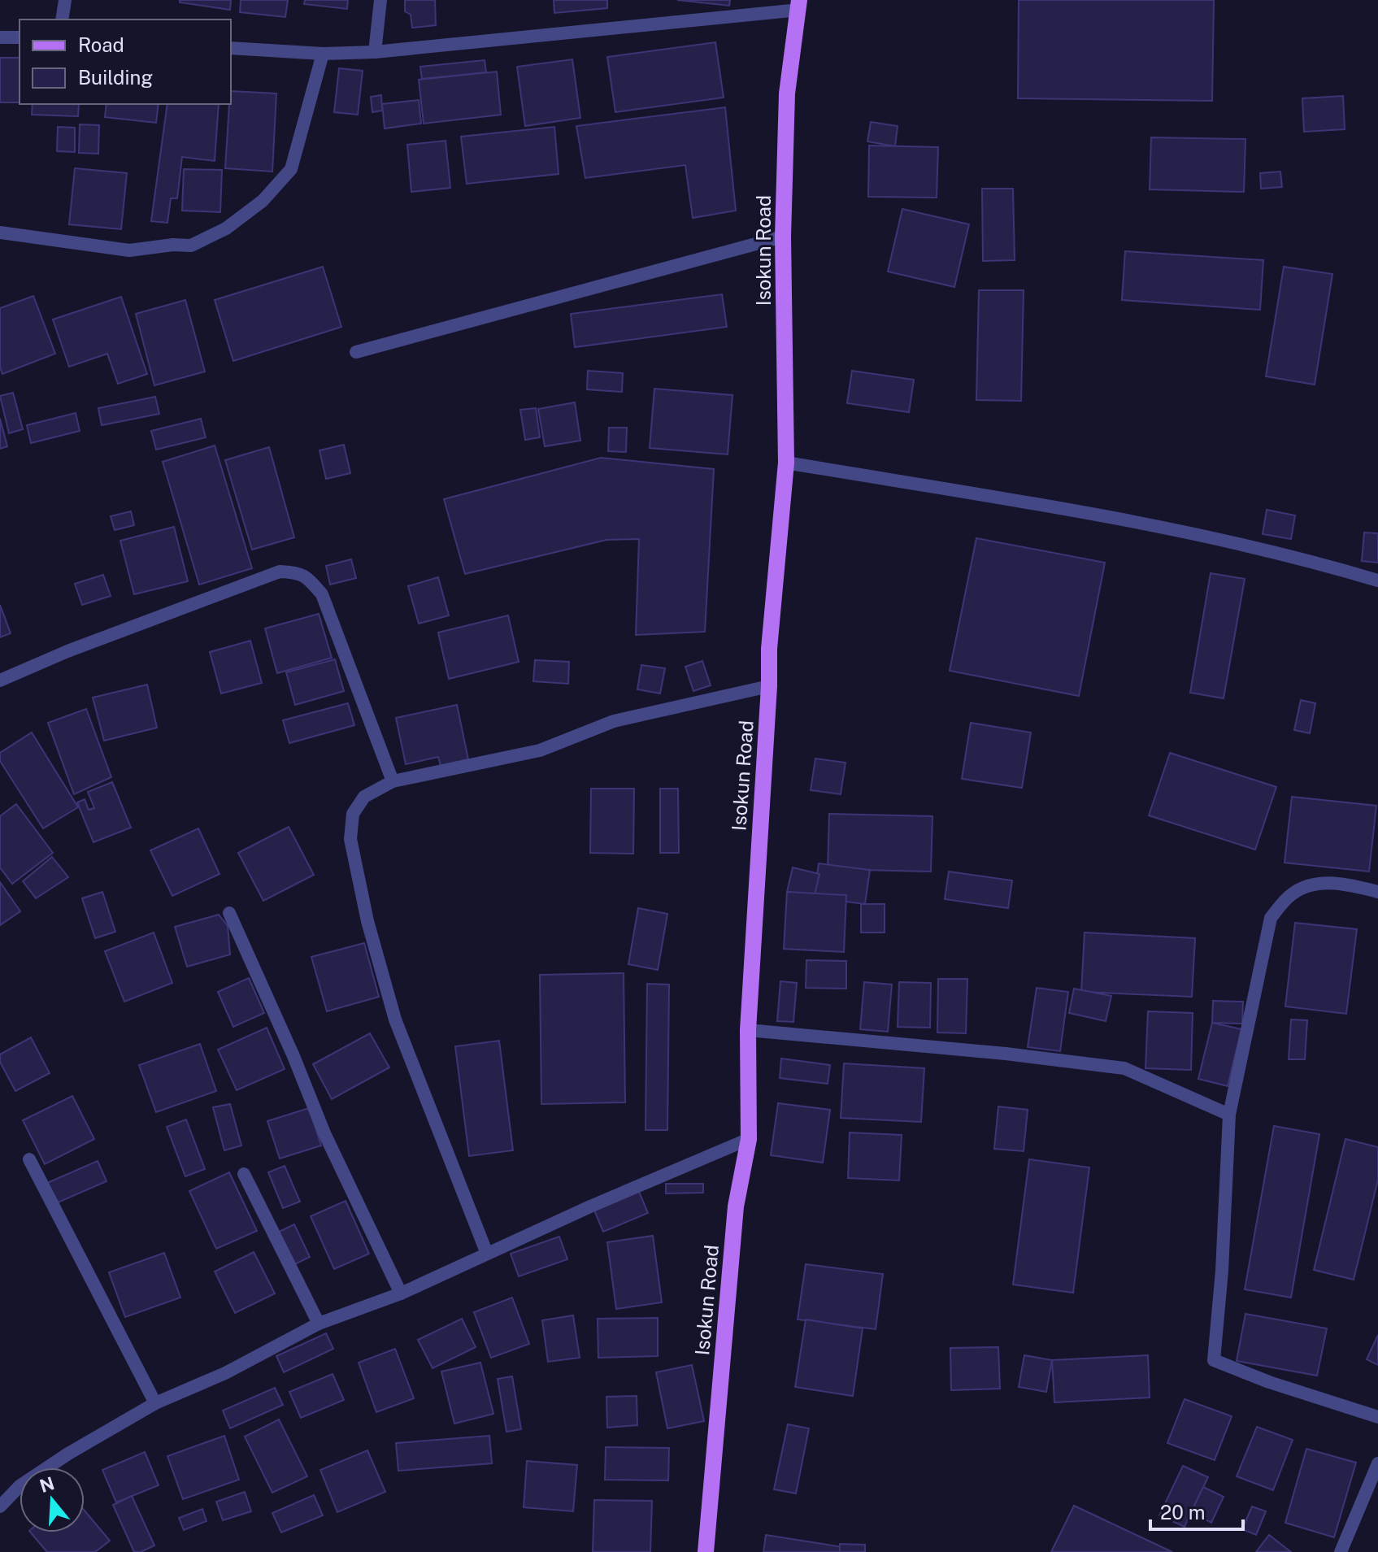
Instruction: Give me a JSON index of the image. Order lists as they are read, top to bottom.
{
  "streets": {
    "main road": ["Isokun Road"]
  },
  "legend": ["Road", "Building"],
  "scale_bar": "20 m",
  "north": "top"
}
